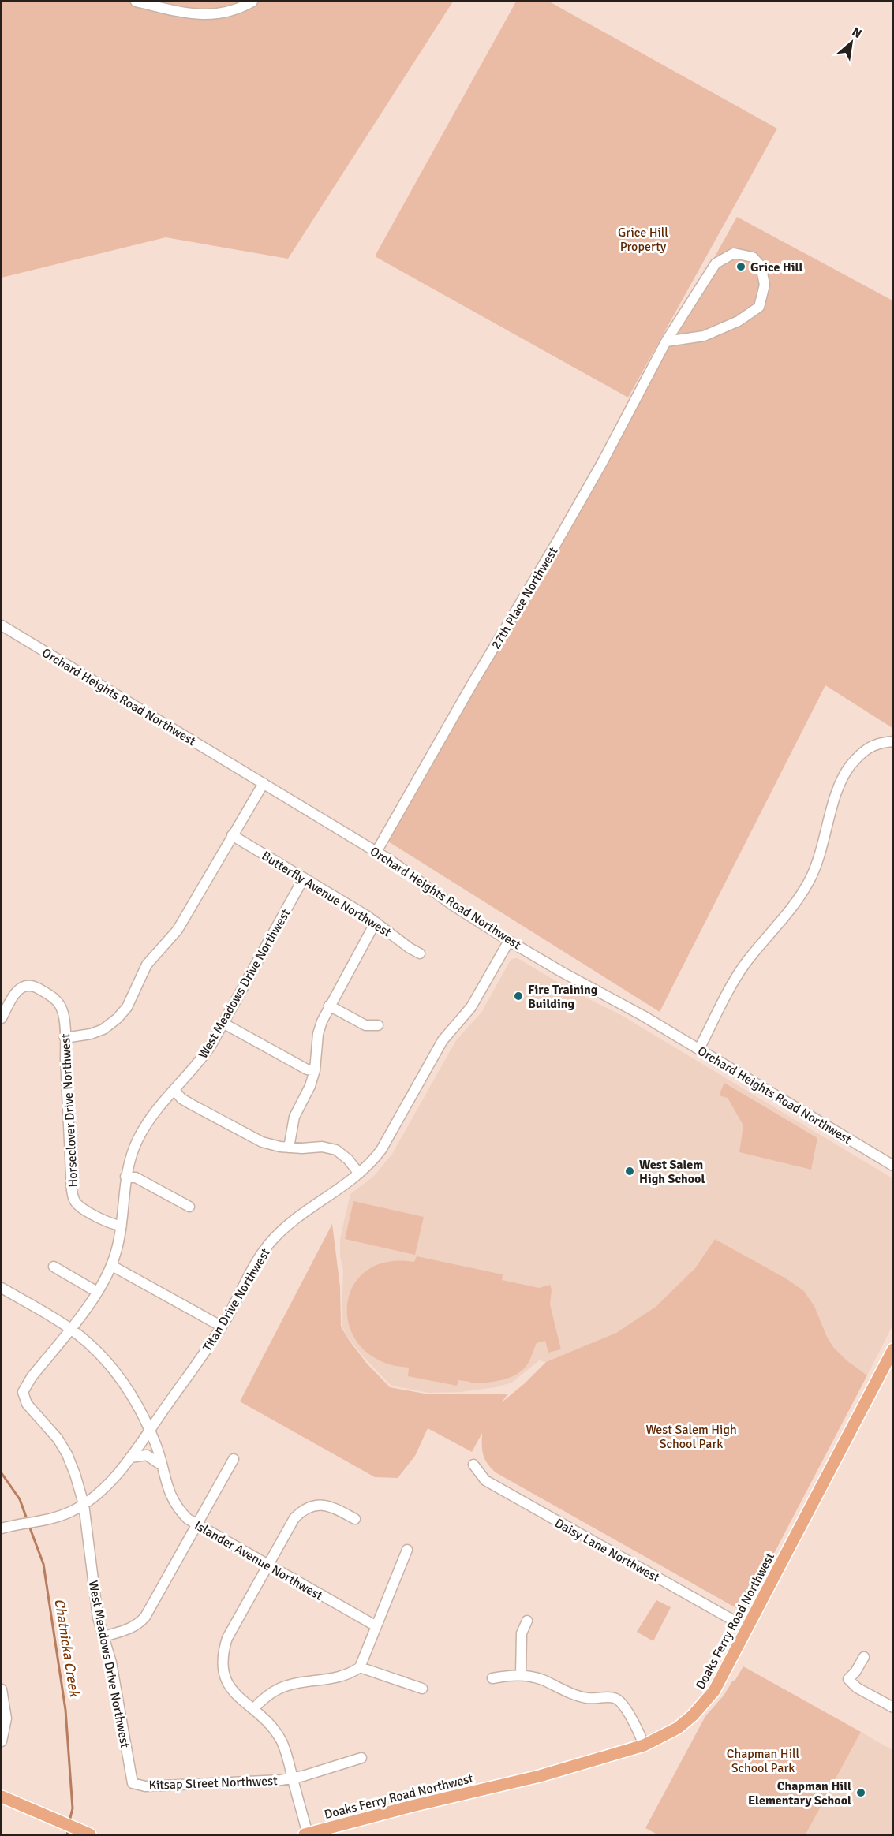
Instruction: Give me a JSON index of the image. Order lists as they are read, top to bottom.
{
  "streets": {
    "main road": ["Doaks Ferry Road Northwest"],
    "street": [
      "27th Place Northwest",
      "Orchard Heights Road Northwest",
      "Butterfly Avenue Northwest",
      "West Meadows Drive Northwest",
      "Horseclover Drive Northwest",
      "Titan Drive Northwest",
      "Daisy Lane Northwest",
      "Islander Avenue Northwest",
      "Kitsap Street Northwest"
    ]
  },
  "crossings": [
    ["27th Place Northwest", "Orchard Heights Road Northwest"],
    ["Orchard Heights Road Northwest", "Titan Drive Northwest"],
    ["Butterfly Avenue Northwest", "West Meadows Drive Northwest"],
    ["West Meadows Drive Northwest", "Horseclover Drive Northwest"],
    ["West Meadows Drive Northwest", "Titan Drive Northwest"],
    ["West Meadows Drive Northwest", "Islander Avenue Northwest"],
    ["West Meadows Drive Northwest", "Kitsap Street Northwest"],
    ["Titan Drive Northwest", "Islander Avenue Northwest"],
    ["Daisy Lane Northwest", "Doaks Ferry Road Northwest"]
  ],
  "water": ["Chatnicka Creek"],
  "parks": ["Grice Hill Property", "West Salem High School Park", "Chapman Hill School Park"],
  "places": [
    "Grice Hill",
    "Fire Training Building",
    "West Salem High School",
    "Chapman Hill Elementary School"
  ],
  "north": "top right"
}
